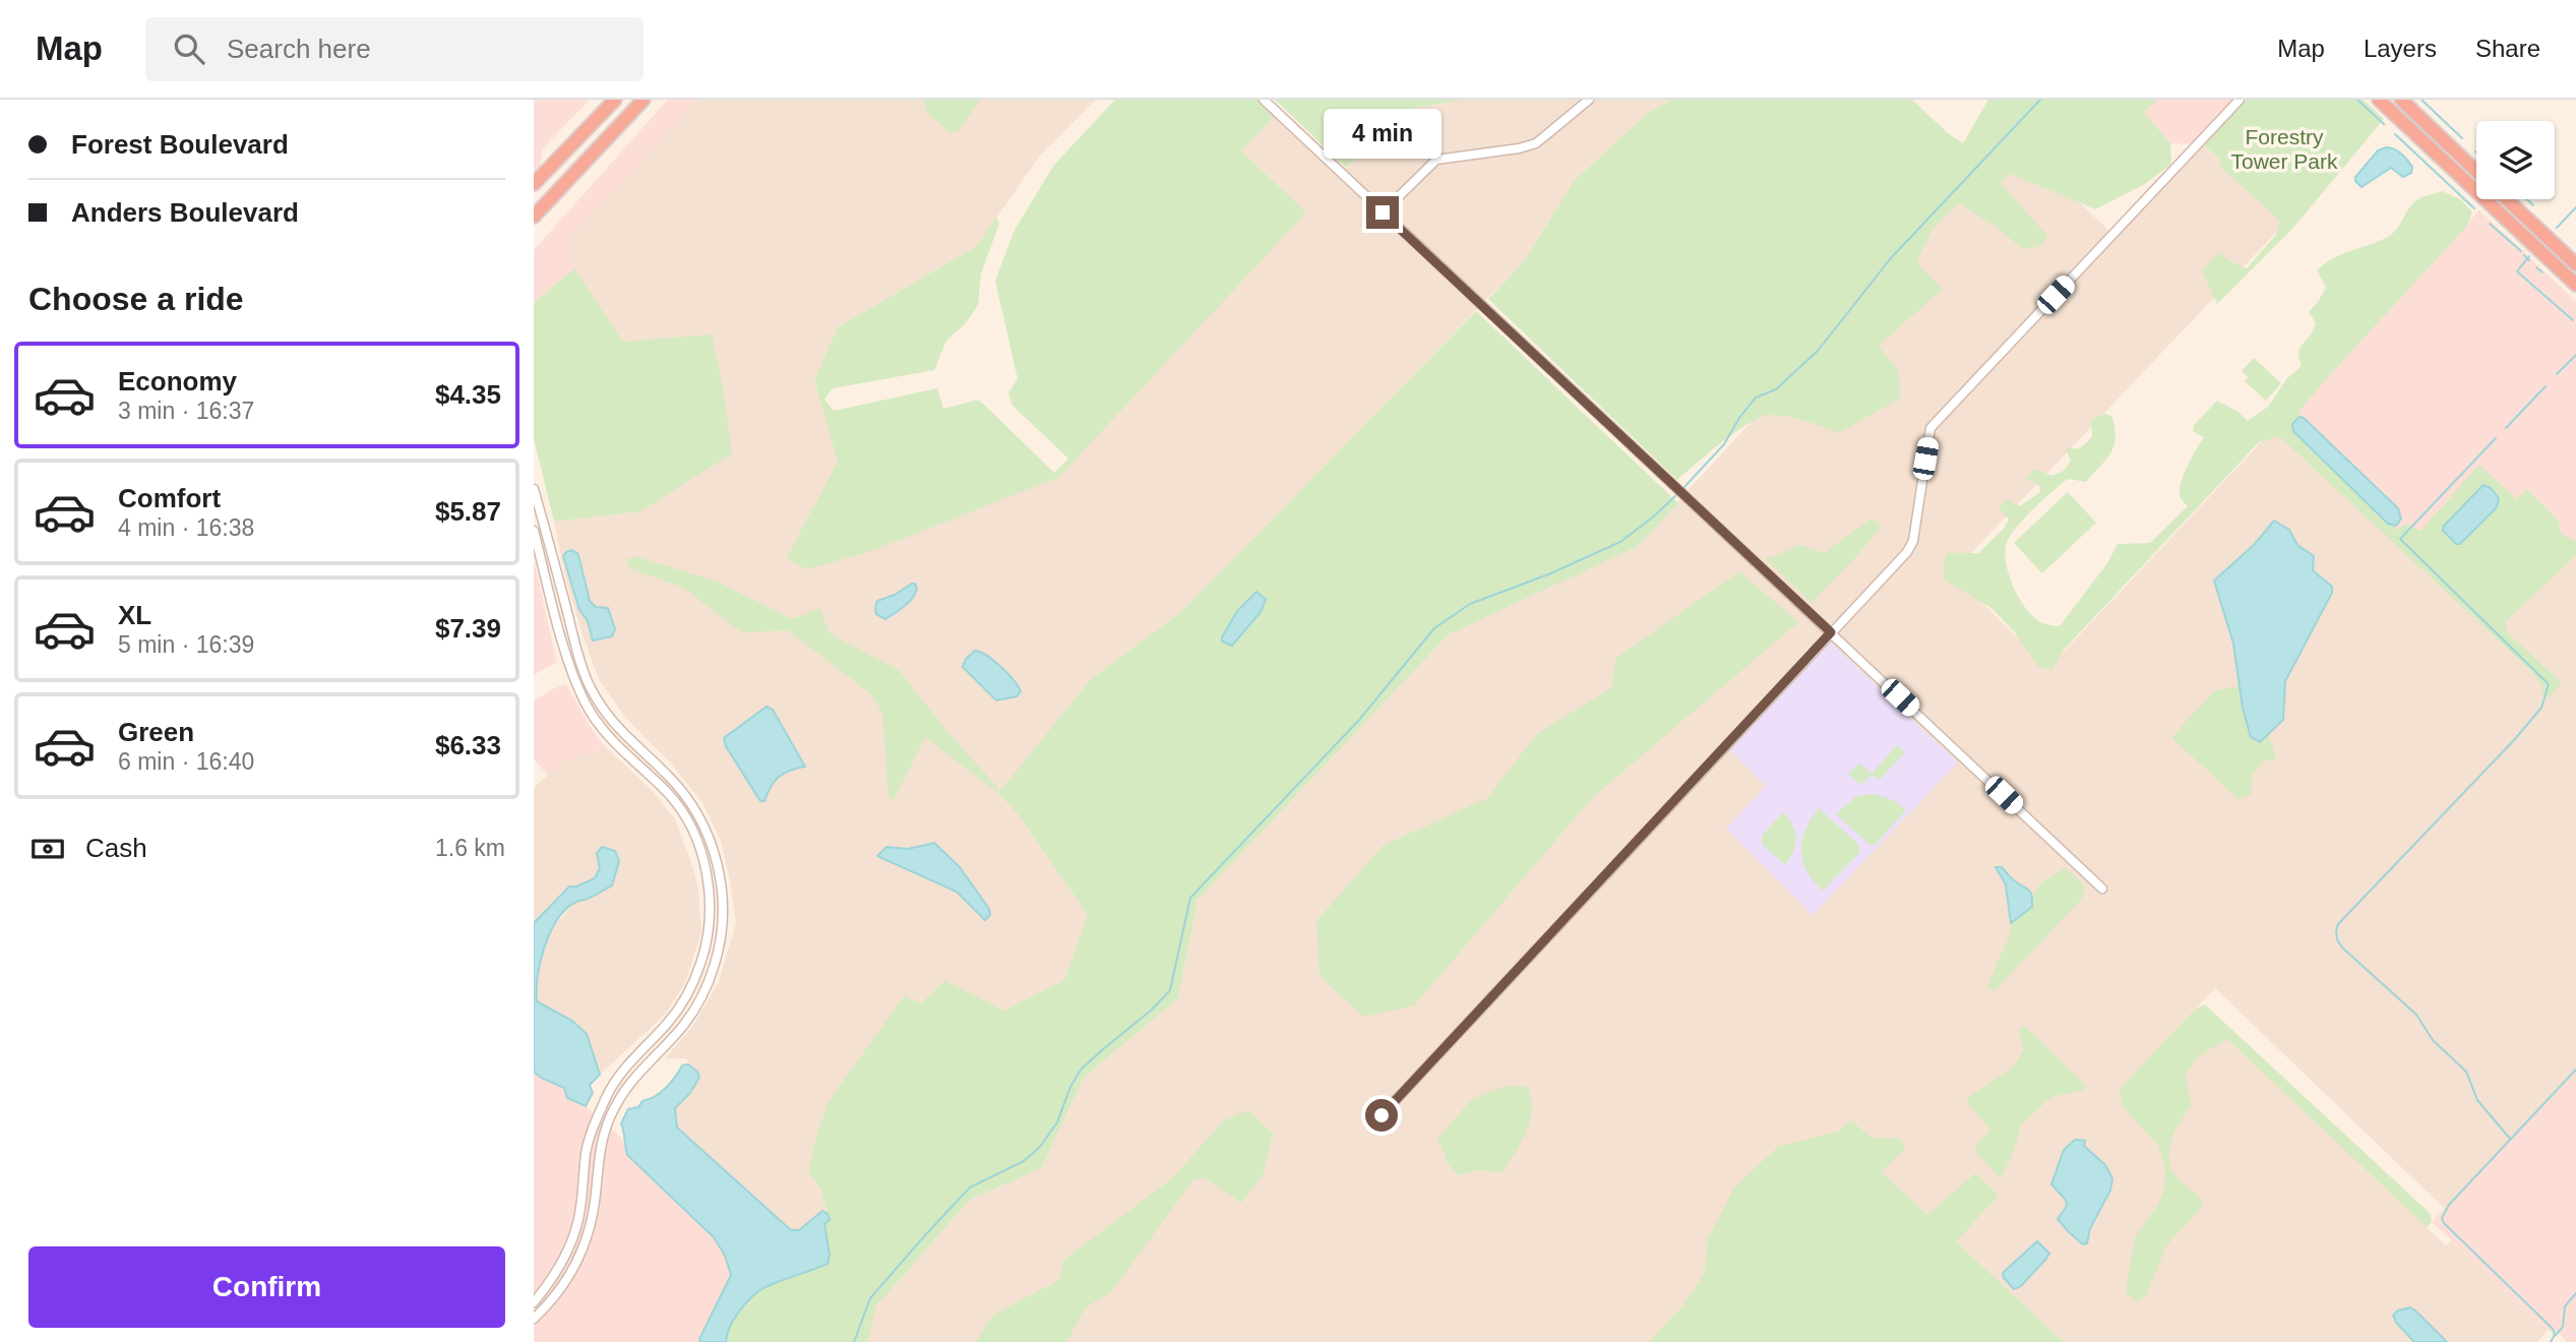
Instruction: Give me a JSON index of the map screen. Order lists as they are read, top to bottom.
{
  "parks": ["Forestry Tower Park"],
  "page": {
    "header": "Map",
    "search": "Search here",
    "nav": ["Map", "Layers", "Share"],
    "banner": ["Forest Boulevard", "Anders Boulevard"],
    "bubble": "4 min",
    "heading": "Choose a ride",
    "list": [
      {
        "name": "Economy",
        "note": "3 min · 16:37",
        "value": "$4.35"
      },
      {
        "name": "Comfort",
        "note": "4 min · 16:38",
        "value": "$5.87"
      },
      {
        "name": "XL",
        "note": "5 min · 16:39",
        "value": "$7.39"
      },
      {
        "name": "Green",
        "note": "6 min · 16:40",
        "value": "$6.33"
      }
    ],
    "pay": ["Cash", "1.6 km"],
    "buttons": "Confirm"
  }
}
